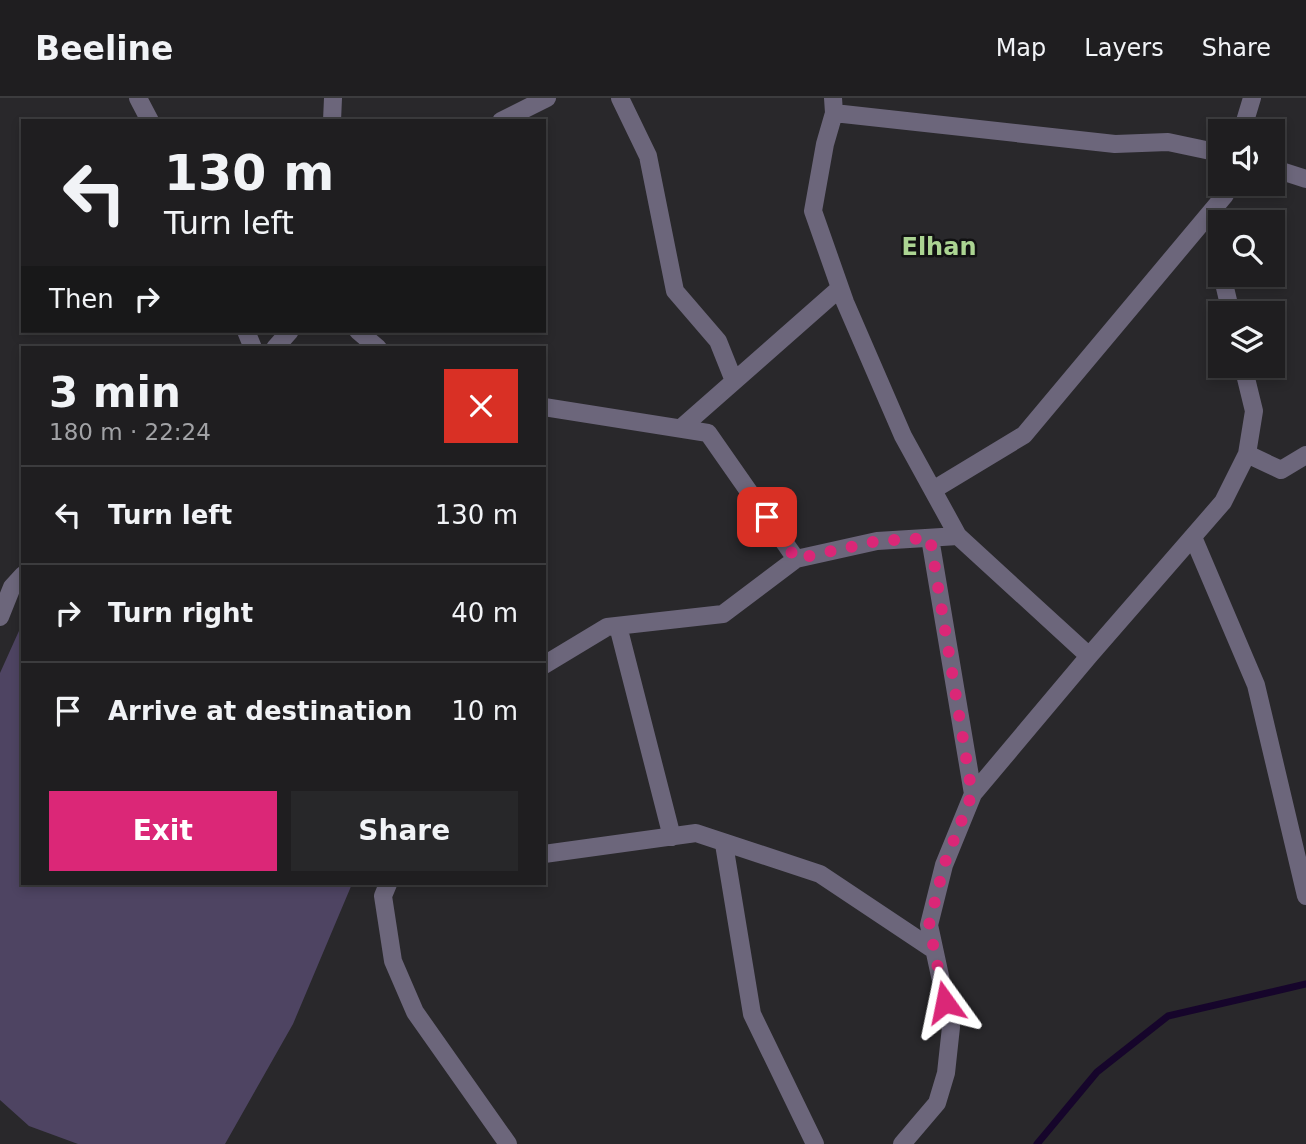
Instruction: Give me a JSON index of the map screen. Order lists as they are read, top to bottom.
{
  "districts": ["Elhan"],
  "page": {
    "header": "Beeline",
    "nav": ["Map", "Layers", "Share"],
    "turn": ["130 m", "Turn left"],
    "then": "Then",
    "heading": ["3 min", "180 m · 22:24"],
    "list": [
      {
        "name": "Turn left",
        "value": "130 m"
      },
      {
        "name": "Turn right",
        "value": "40 m"
      },
      {
        "name": "Arrive at destination",
        "value": "10 m"
      }
    ],
    "buttons": ["Exit", "Share"]
  }
}
